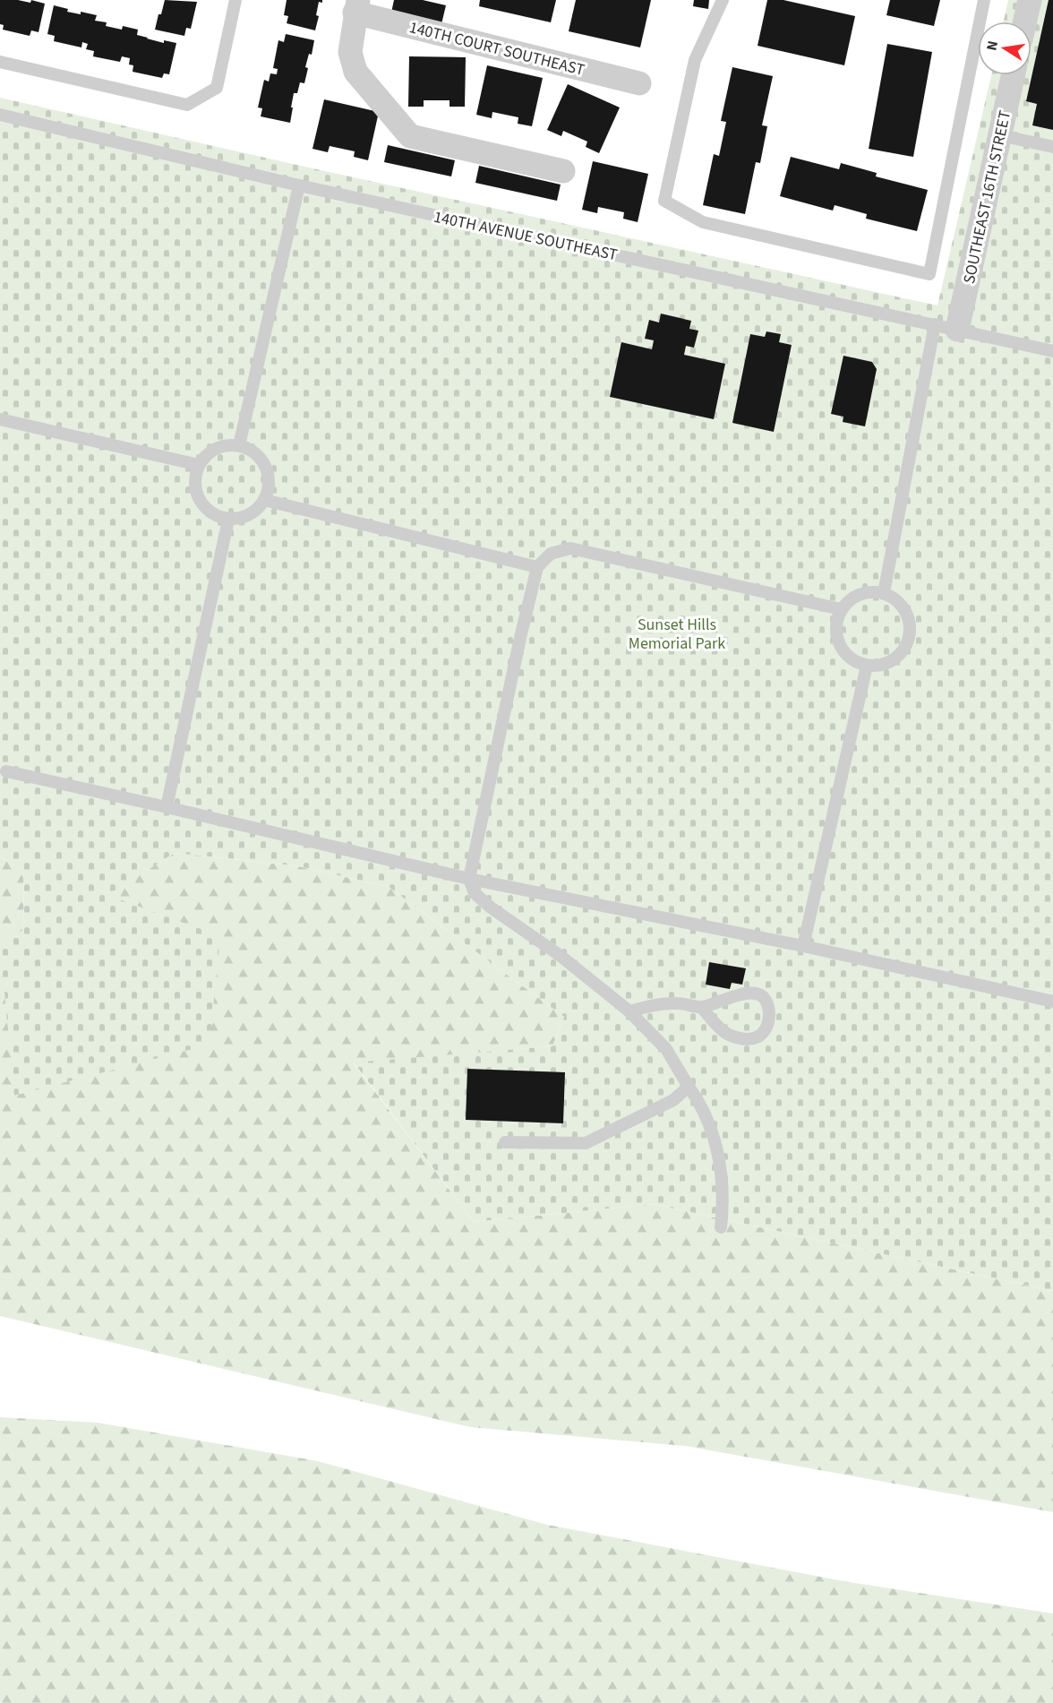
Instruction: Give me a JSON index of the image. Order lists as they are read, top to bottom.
{
  "streets": {
    "street": ["140TH COURT SOUTHEAST", "SOUTHEAST 16TH STREET"],
    "lane": ["140TH AVENUE SOUTHEAST"]
  },
  "crossings": [
    ["SOUTHEAST 16TH STREET", "140TH AVENUE SOUTHEAST"]
  ],
  "parks": ["Sunset Hills Memorial Park"],
  "north": "left"
}
